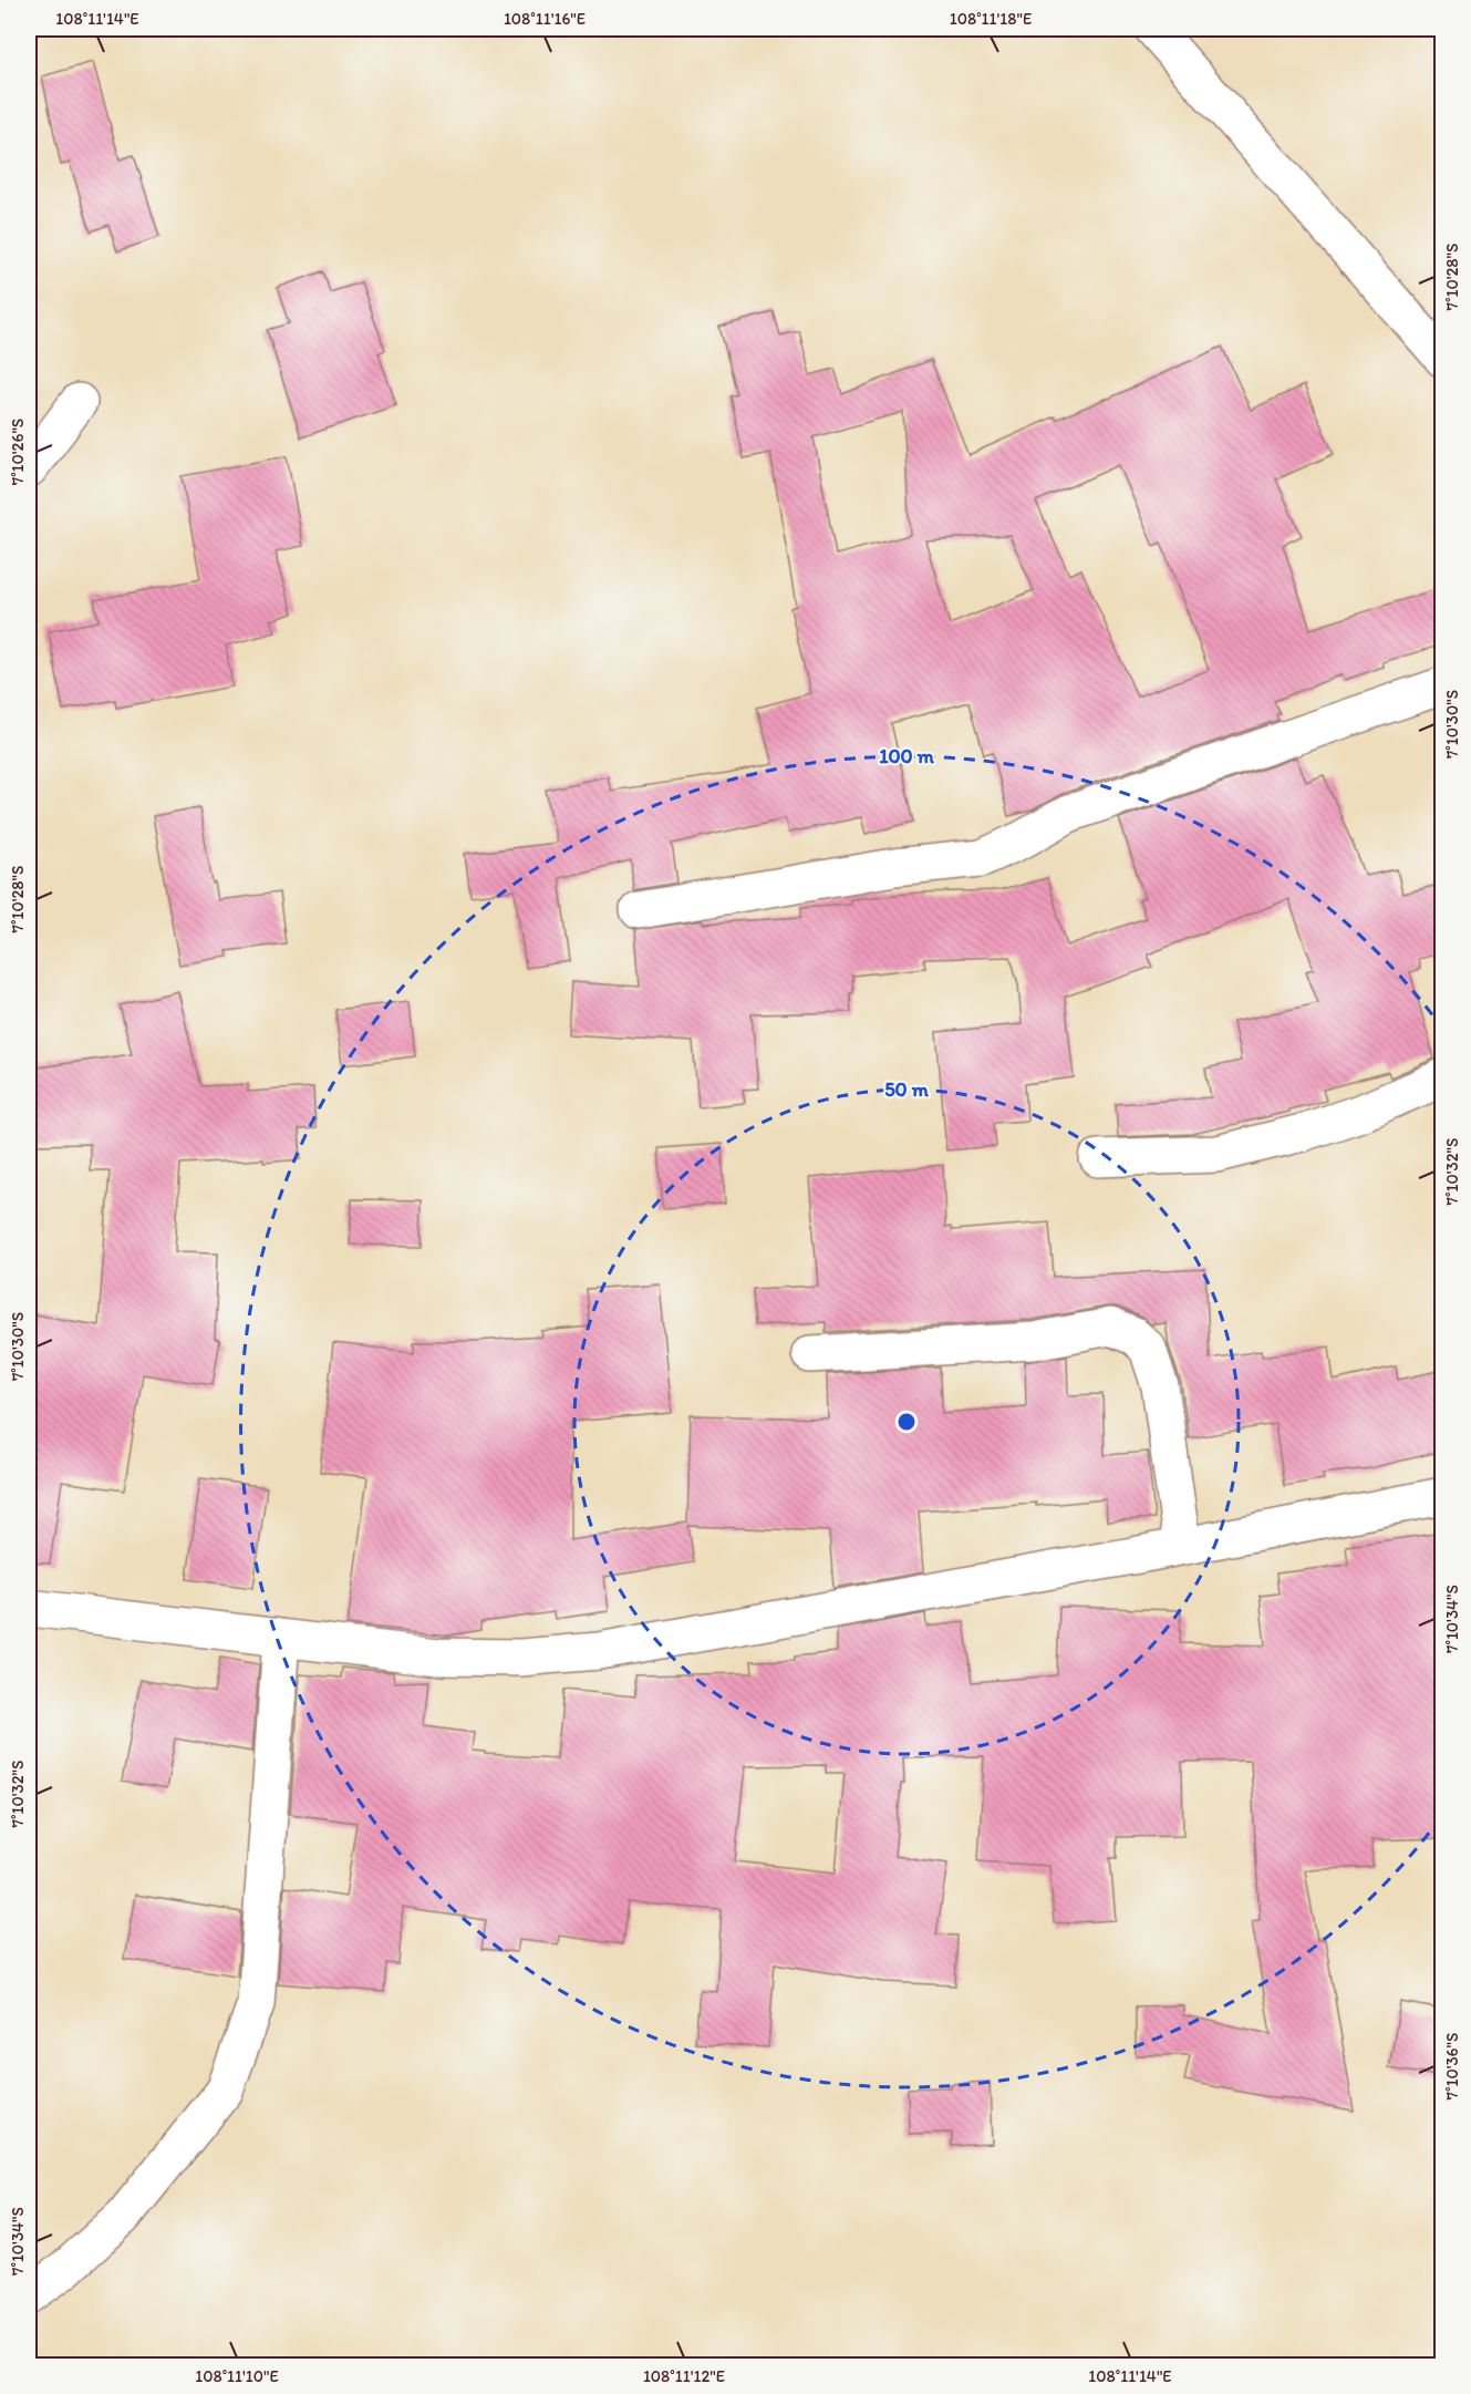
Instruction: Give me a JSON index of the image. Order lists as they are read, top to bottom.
{
  "coordinates": [
    "108°11'14\"E",
    "108°11'16\"E",
    "108°11'18\"E",
    "7°10'28\"S",
    "7°10'26\"S",
    "7°10'30\"S",
    "7°10'32\"S",
    "7°10'34\"S",
    "7°10'36\"S",
    "108°11'10\"E",
    "108°11'12\"E"
  ],
  "rings": ["100 m", "50 m"]
}
